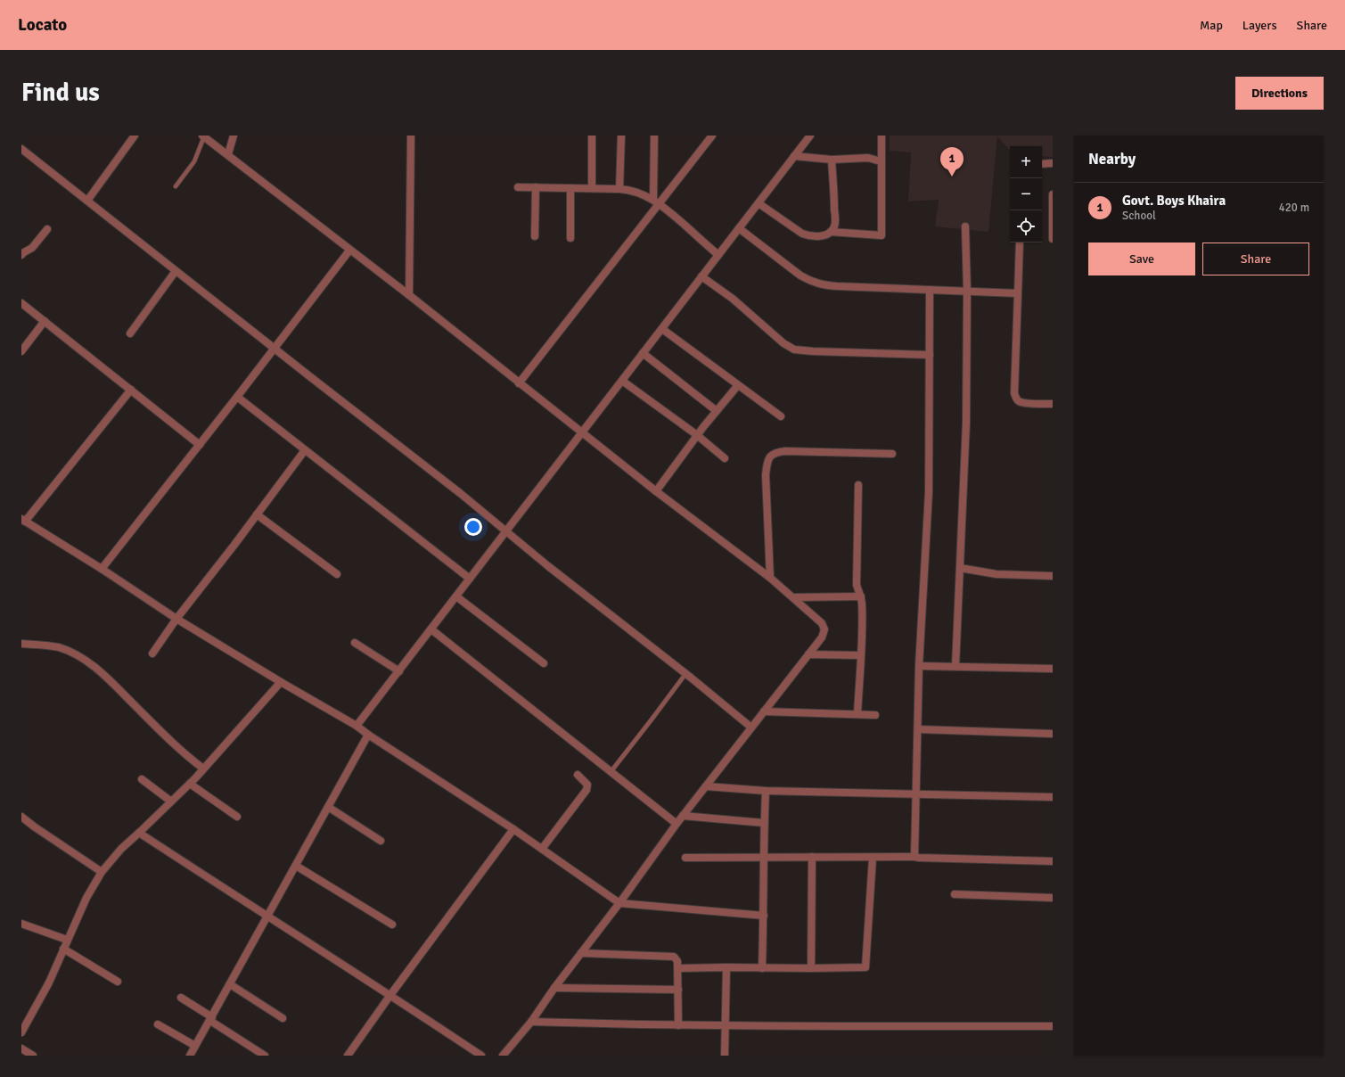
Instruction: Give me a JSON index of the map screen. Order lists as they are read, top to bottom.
{
  "page": {
    "header": "Locato",
    "nav": ["Map", "Layers", "Share"],
    "buttons": [
      "Directions",
      ["Save", "Share"]
    ],
    "title": "Find us",
    "heading": "Nearby",
    "map_buttons": ["+", "−"],
    "pins": "1",
    "list": [
      {
        "mark": "1",
        "name": "Govt. Boys Khaira",
        "note": "School",
        "value": "420 m"
      }
    ]
  }
}
